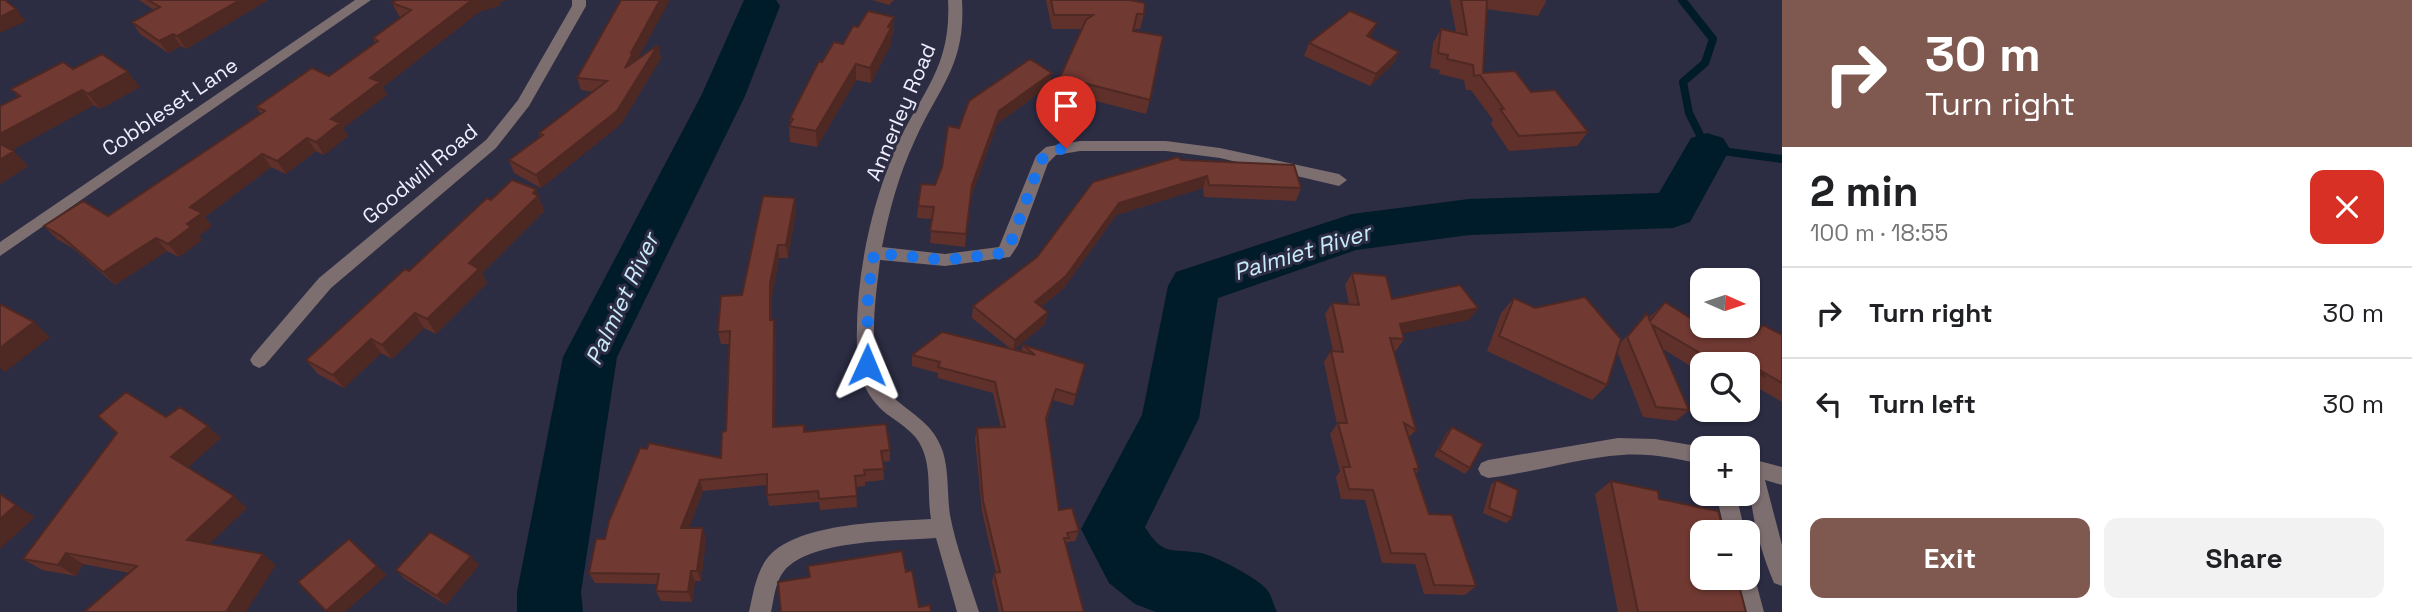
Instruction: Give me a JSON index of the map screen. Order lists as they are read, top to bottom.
{
  "streets": {
    "street": ["Cobbleset Lane", "Annerley Road", "Goodwill Road"]
  },
  "water": ["Palmiet River"],
  "north": "right",
  "page": {
    "turn": ["30 m", "Turn right"],
    "heading": ["2 min", "100 m · 18:55"],
    "list": [
      {
        "name": "Turn right",
        "value": "30 m"
      },
      {
        "name": "Turn left",
        "value": "30 m"
      }
    ],
    "map_buttons": ["+", "−"],
    "buttons": ["Exit", "Share"]
  }
}
